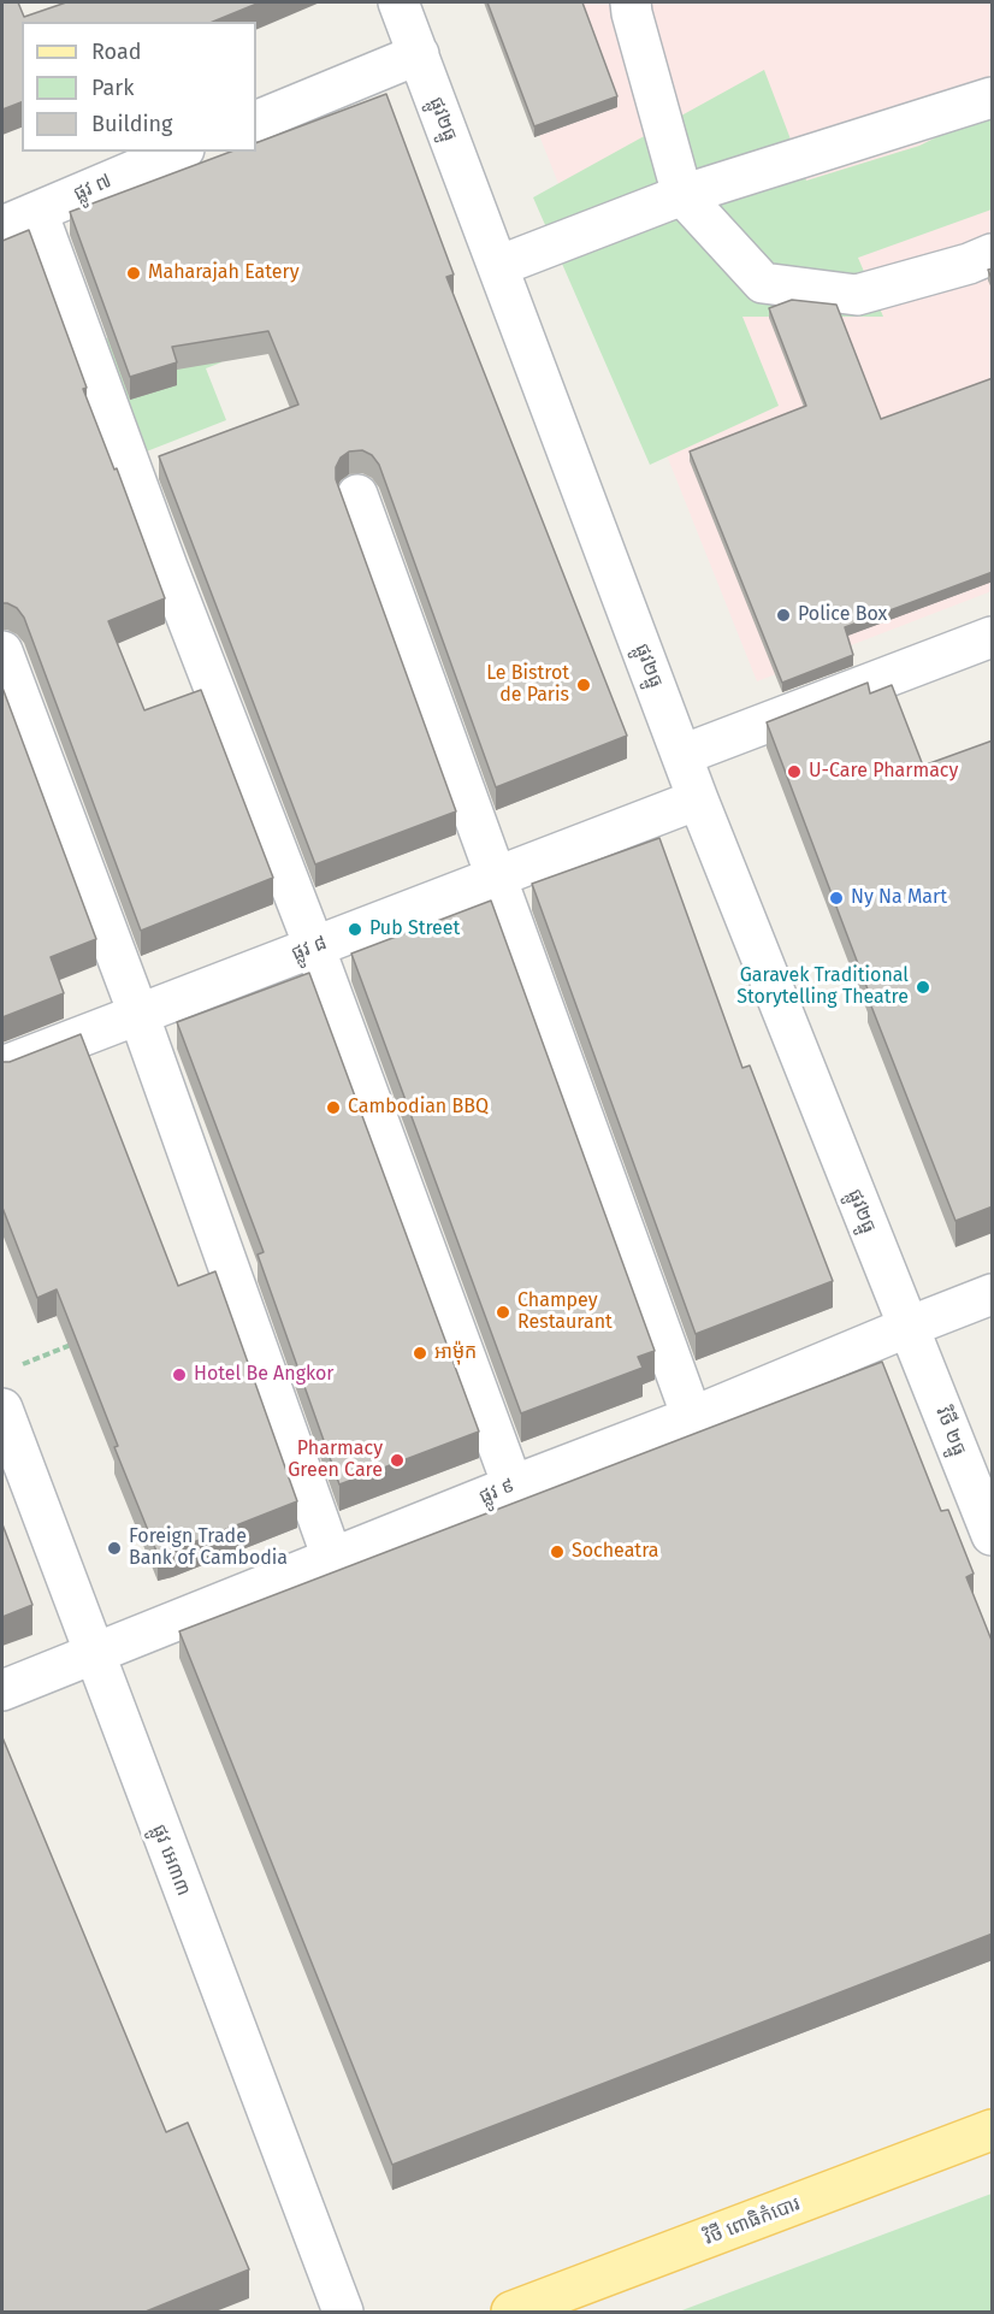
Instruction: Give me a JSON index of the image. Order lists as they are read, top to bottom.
{
  "streets": {
    "main road": ["វិថី ពោធិកំបោរ"],
    "street": [
      "ផ្លូវ២ធ្នូ",
      "ផ្លូវ ៧",
      "ផ្លូវ ៨",
      "វិថី ២ធ្នូ",
      "ផ្លូវ ៩",
      "ផ្លូវ អេ៣៣"
    ]
  },
  "crossings": [
    ["ផ្លូវ២ធ្នូ", "ផ្លូវ ៨"],
    ["ផ្លូវ២ធ្នូ", "វិថី ២ធ្នូ"],
    ["ផ្លូវ២ធ្នូ", "ផ្លូវ ៩"],
    ["វិថី ២ធ្នូ", "ផ្លូវ ៩"],
    ["ផ្លូវ ៩", "ផ្លូវ អេ៣៣"]
  ],
  "places": [
    "Maharajah Eatery",
    "Police Box",
    "Le Bistrot de Paris",
    "U-Care Pharmacy",
    "Ny Na Mart",
    "Pub Street",
    "Garavek Traditional Storytelling Theatre",
    "Cambodian BBQ",
    "Champey Restaurant",
    "អាម៉ុក",
    "Hotel Be Angkor",
    "Pharmacy Green Care",
    "Foreign Trade Bank of Cambodia",
    "Socheatra"
  ],
  "legend": ["Road", "Park", "Building"]
}
